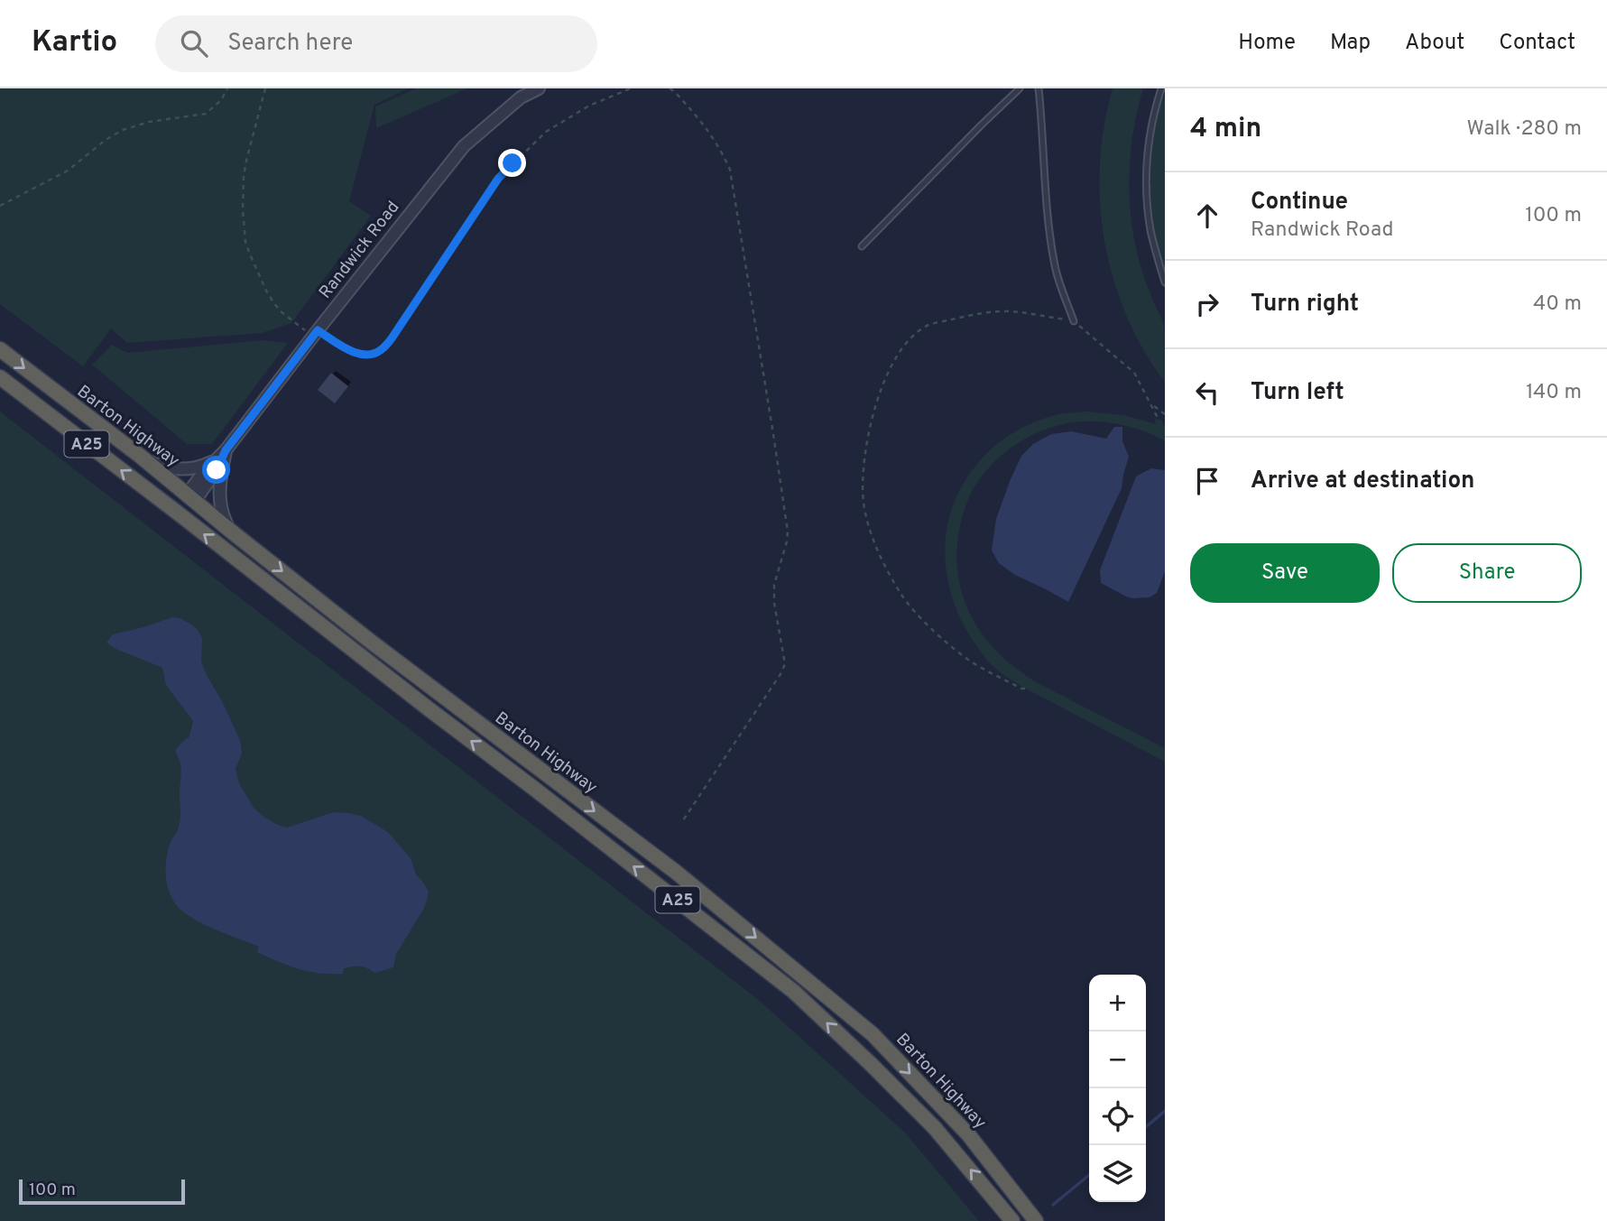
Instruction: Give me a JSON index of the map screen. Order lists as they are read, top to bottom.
{
  "streets": {
    "highway": ["Randwick Road", "Barton Highway", "A25"]
  },
  "crossings": [
    ["Randwick Road", "Barton Highway"],
    ["Randwick Road", "A25"]
  ],
  "scale_bar": "100 m",
  "page": {
    "header": "Kartio",
    "search": "Search here",
    "nav": [
      "Home",
      "Map",
      "About",
      "Contact"
    ],
    "heading": ["4 min", "Walk · 280 m"],
    "list": [
      ["Continue", "Randwick Road", "100 m"],
      ["Turn right", "40 m"],
      ["Turn left", "140 m"],
      "Arrive at destination"
    ],
    "buttons": ["Save", "Share"],
    "map_buttons": ["+", "−"],
    "scale": "100 m"
  }
}
